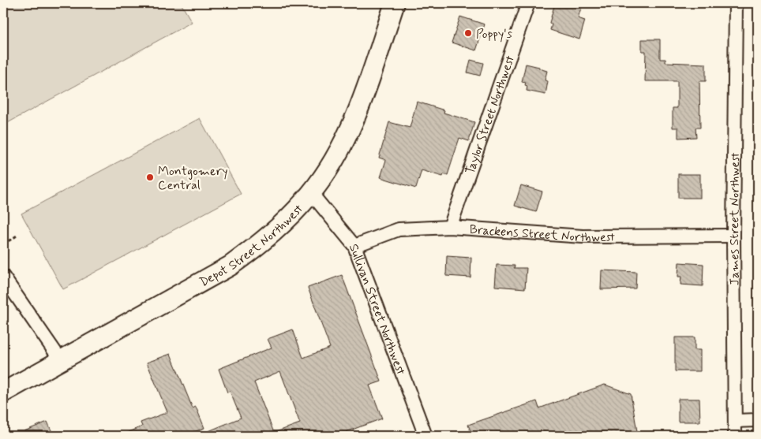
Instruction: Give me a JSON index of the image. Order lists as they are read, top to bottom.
{
  "streets": {
    "main road": ["Depot Street Northwest"],
    "street": [
      "Taylor Street Northwest",
      "James Street Northwest",
      "Brackens Street Northwest",
      "Sullivan Street Northwest"
    ]
  },
  "crossings": [
    ["Taylor Street Northwest", "Brackens Street Northwest"],
    ["James Street Northwest", "Brackens Street Northwest"],
    ["Brackens Street Northwest", "Sullivan Street Northwest"],
    ["Depot Street Northwest", "Sullivan Street Northwest"]
  ],
  "places": ["Poppy's", "Montgomery Central"]
}
